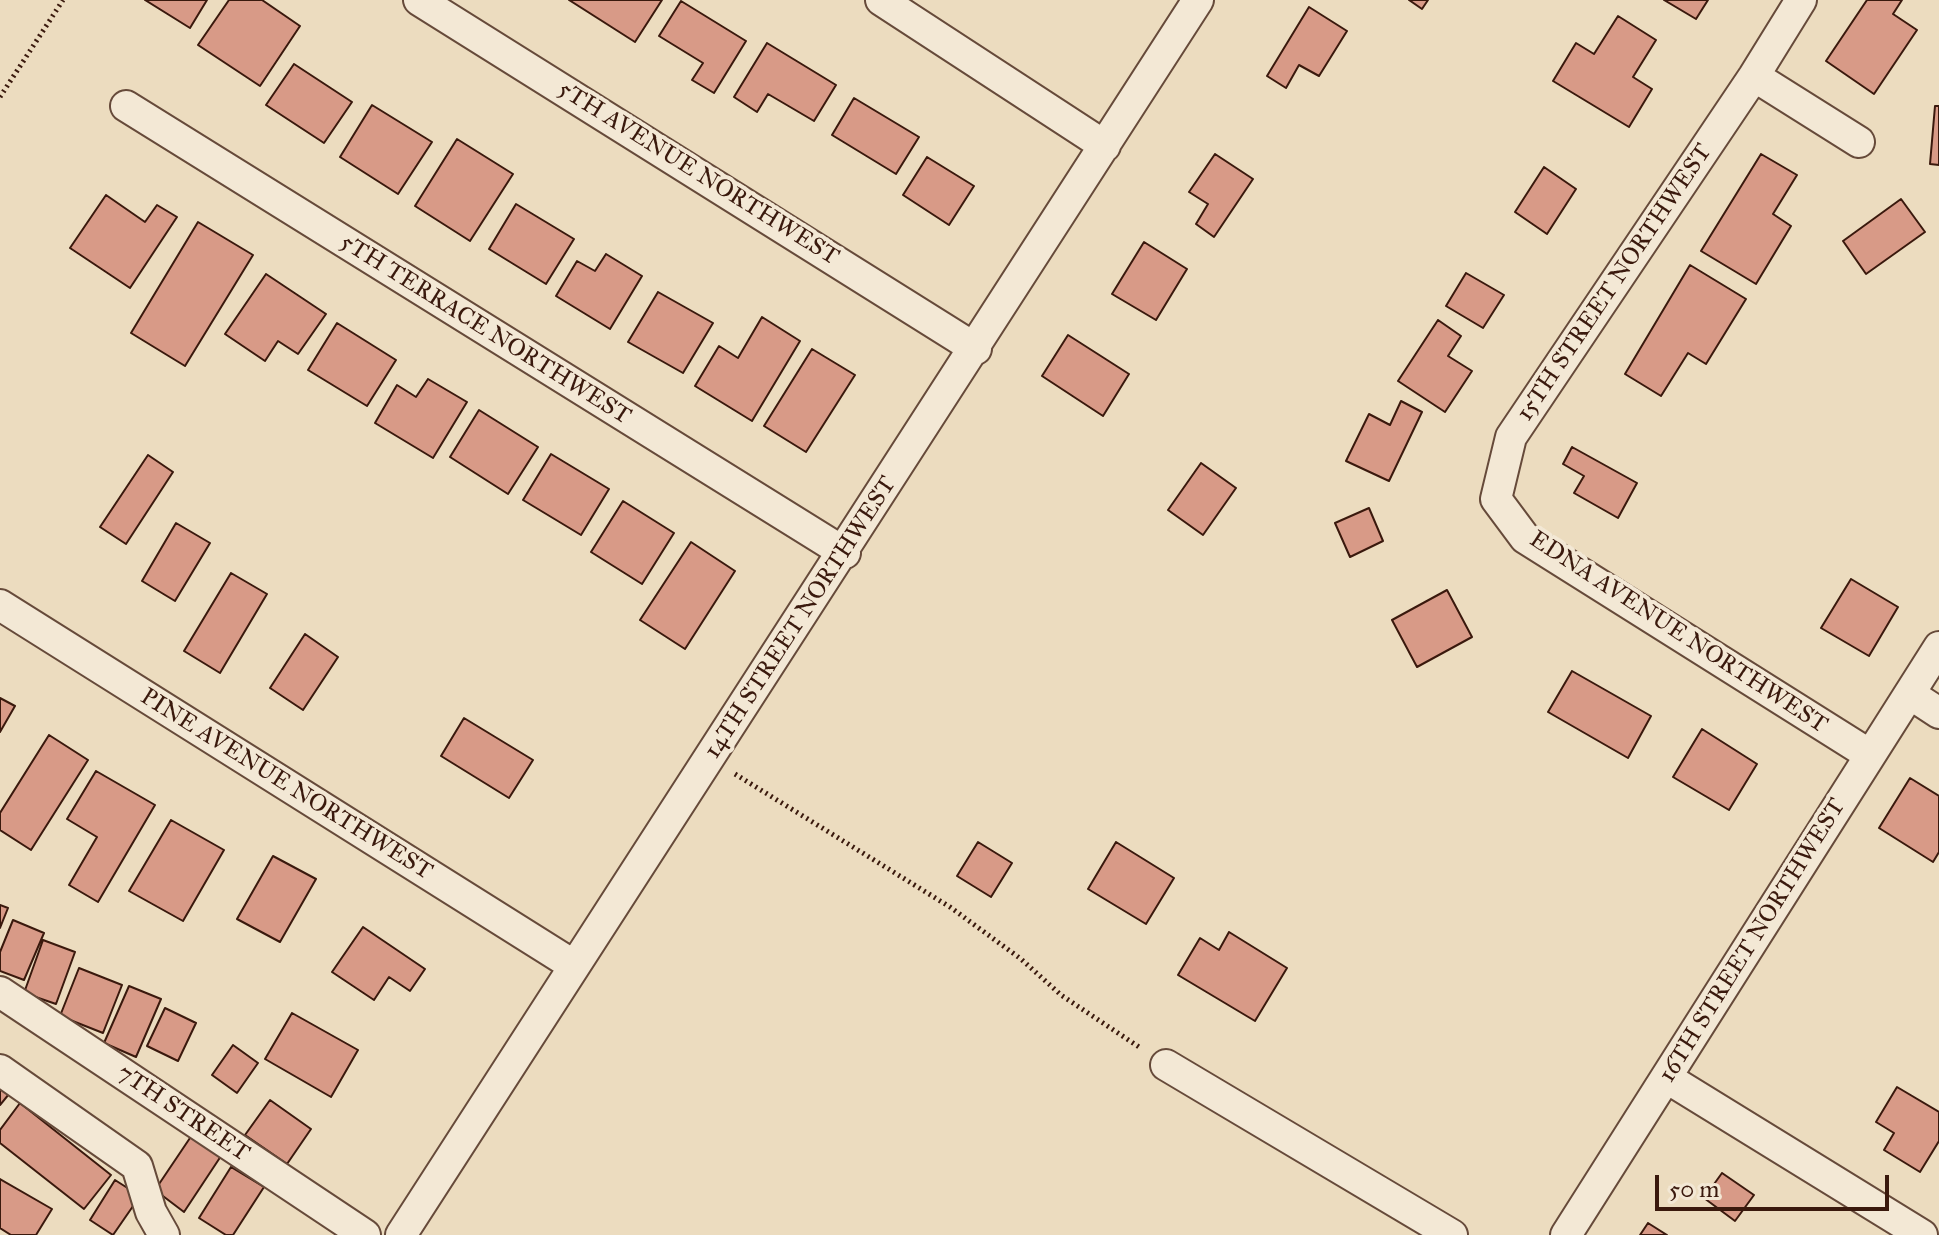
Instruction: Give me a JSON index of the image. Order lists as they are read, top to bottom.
{
  "streets": {
    "street": [
      "5TH AVENUE NORTHWEST",
      "15TH STREET NORTHWEST",
      "5TH TERRACE NORTHWEST",
      "14TH STREET NORTHWEST",
      "EDNA AVENUE NORTHWEST",
      "PINE AVENUE NORTHWEST",
      "16TH STREET NORTHWEST",
      "7TH STREET"
    ]
  },
  "crossings": [
    ["5TH AVENUE NORTHWEST", "14TH STREET NORTHWEST"],
    ["15TH STREET NORTHWEST", "EDNA AVENUE NORTHWEST"],
    ["5TH TERRACE NORTHWEST", "14TH STREET NORTHWEST"],
    ["14TH STREET NORTHWEST", "PINE AVENUE NORTHWEST"],
    ["EDNA AVENUE NORTHWEST", "16TH STREET NORTHWEST"]
  ],
  "scale_bar": "50 m"
}
